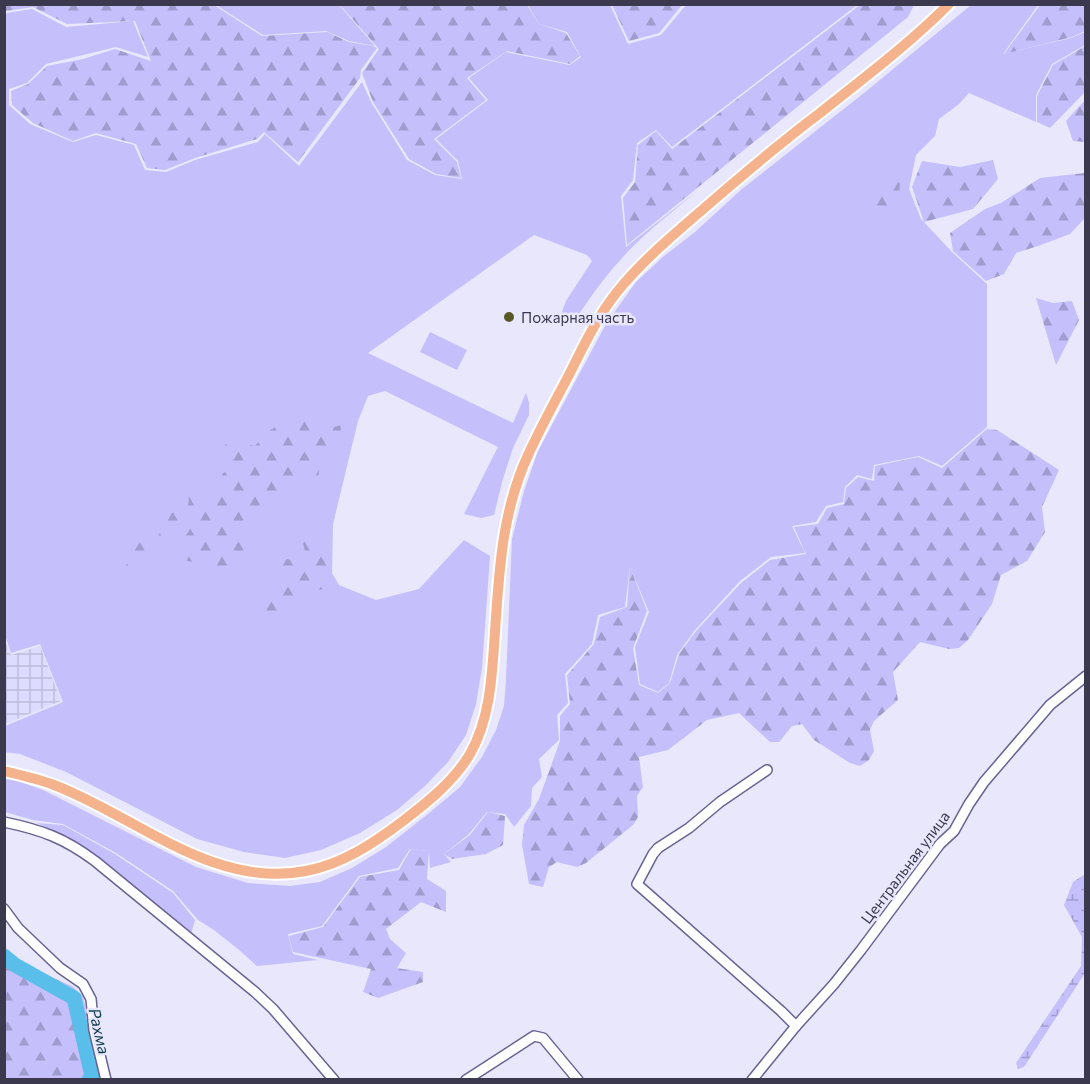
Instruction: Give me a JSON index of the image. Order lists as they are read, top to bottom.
{
  "streets": {
    "street": ["Центральная улица"]
  },
  "water": ["Рахма"],
  "places": ["Пожарная часть"]
}
